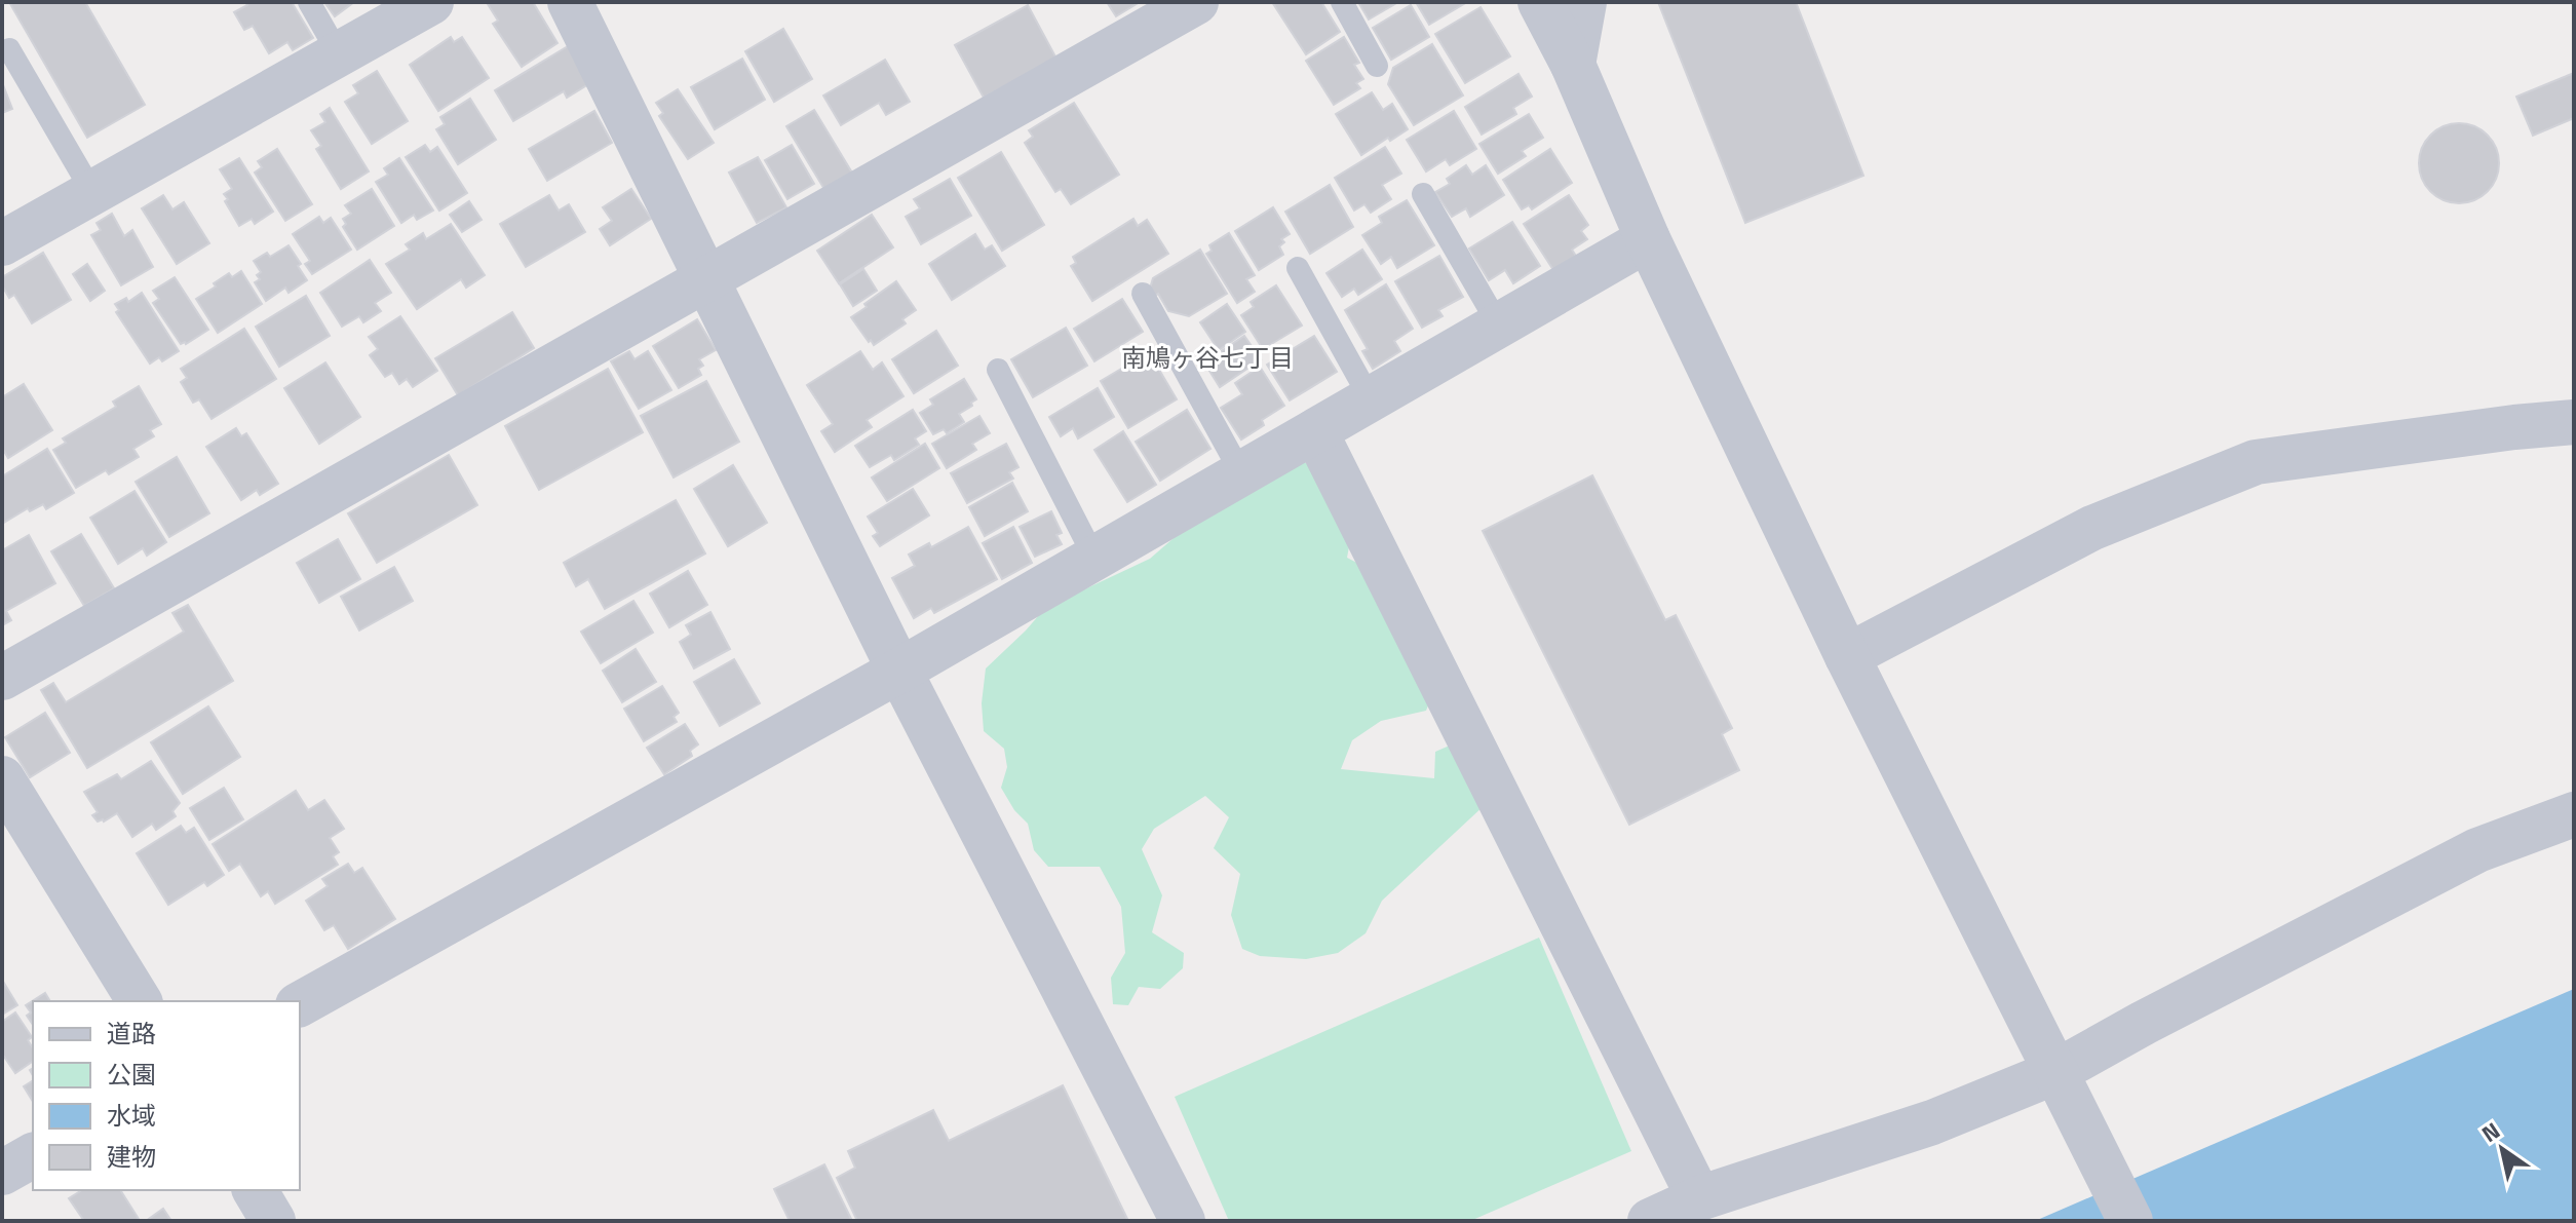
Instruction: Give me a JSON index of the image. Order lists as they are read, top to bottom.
{
  "districts": ["南鳩ヶ谷七丁目"],
  "legend": [
    "道路",
    "公園",
    "水域",
    "建物"
  ],
  "north": "top left"
}
